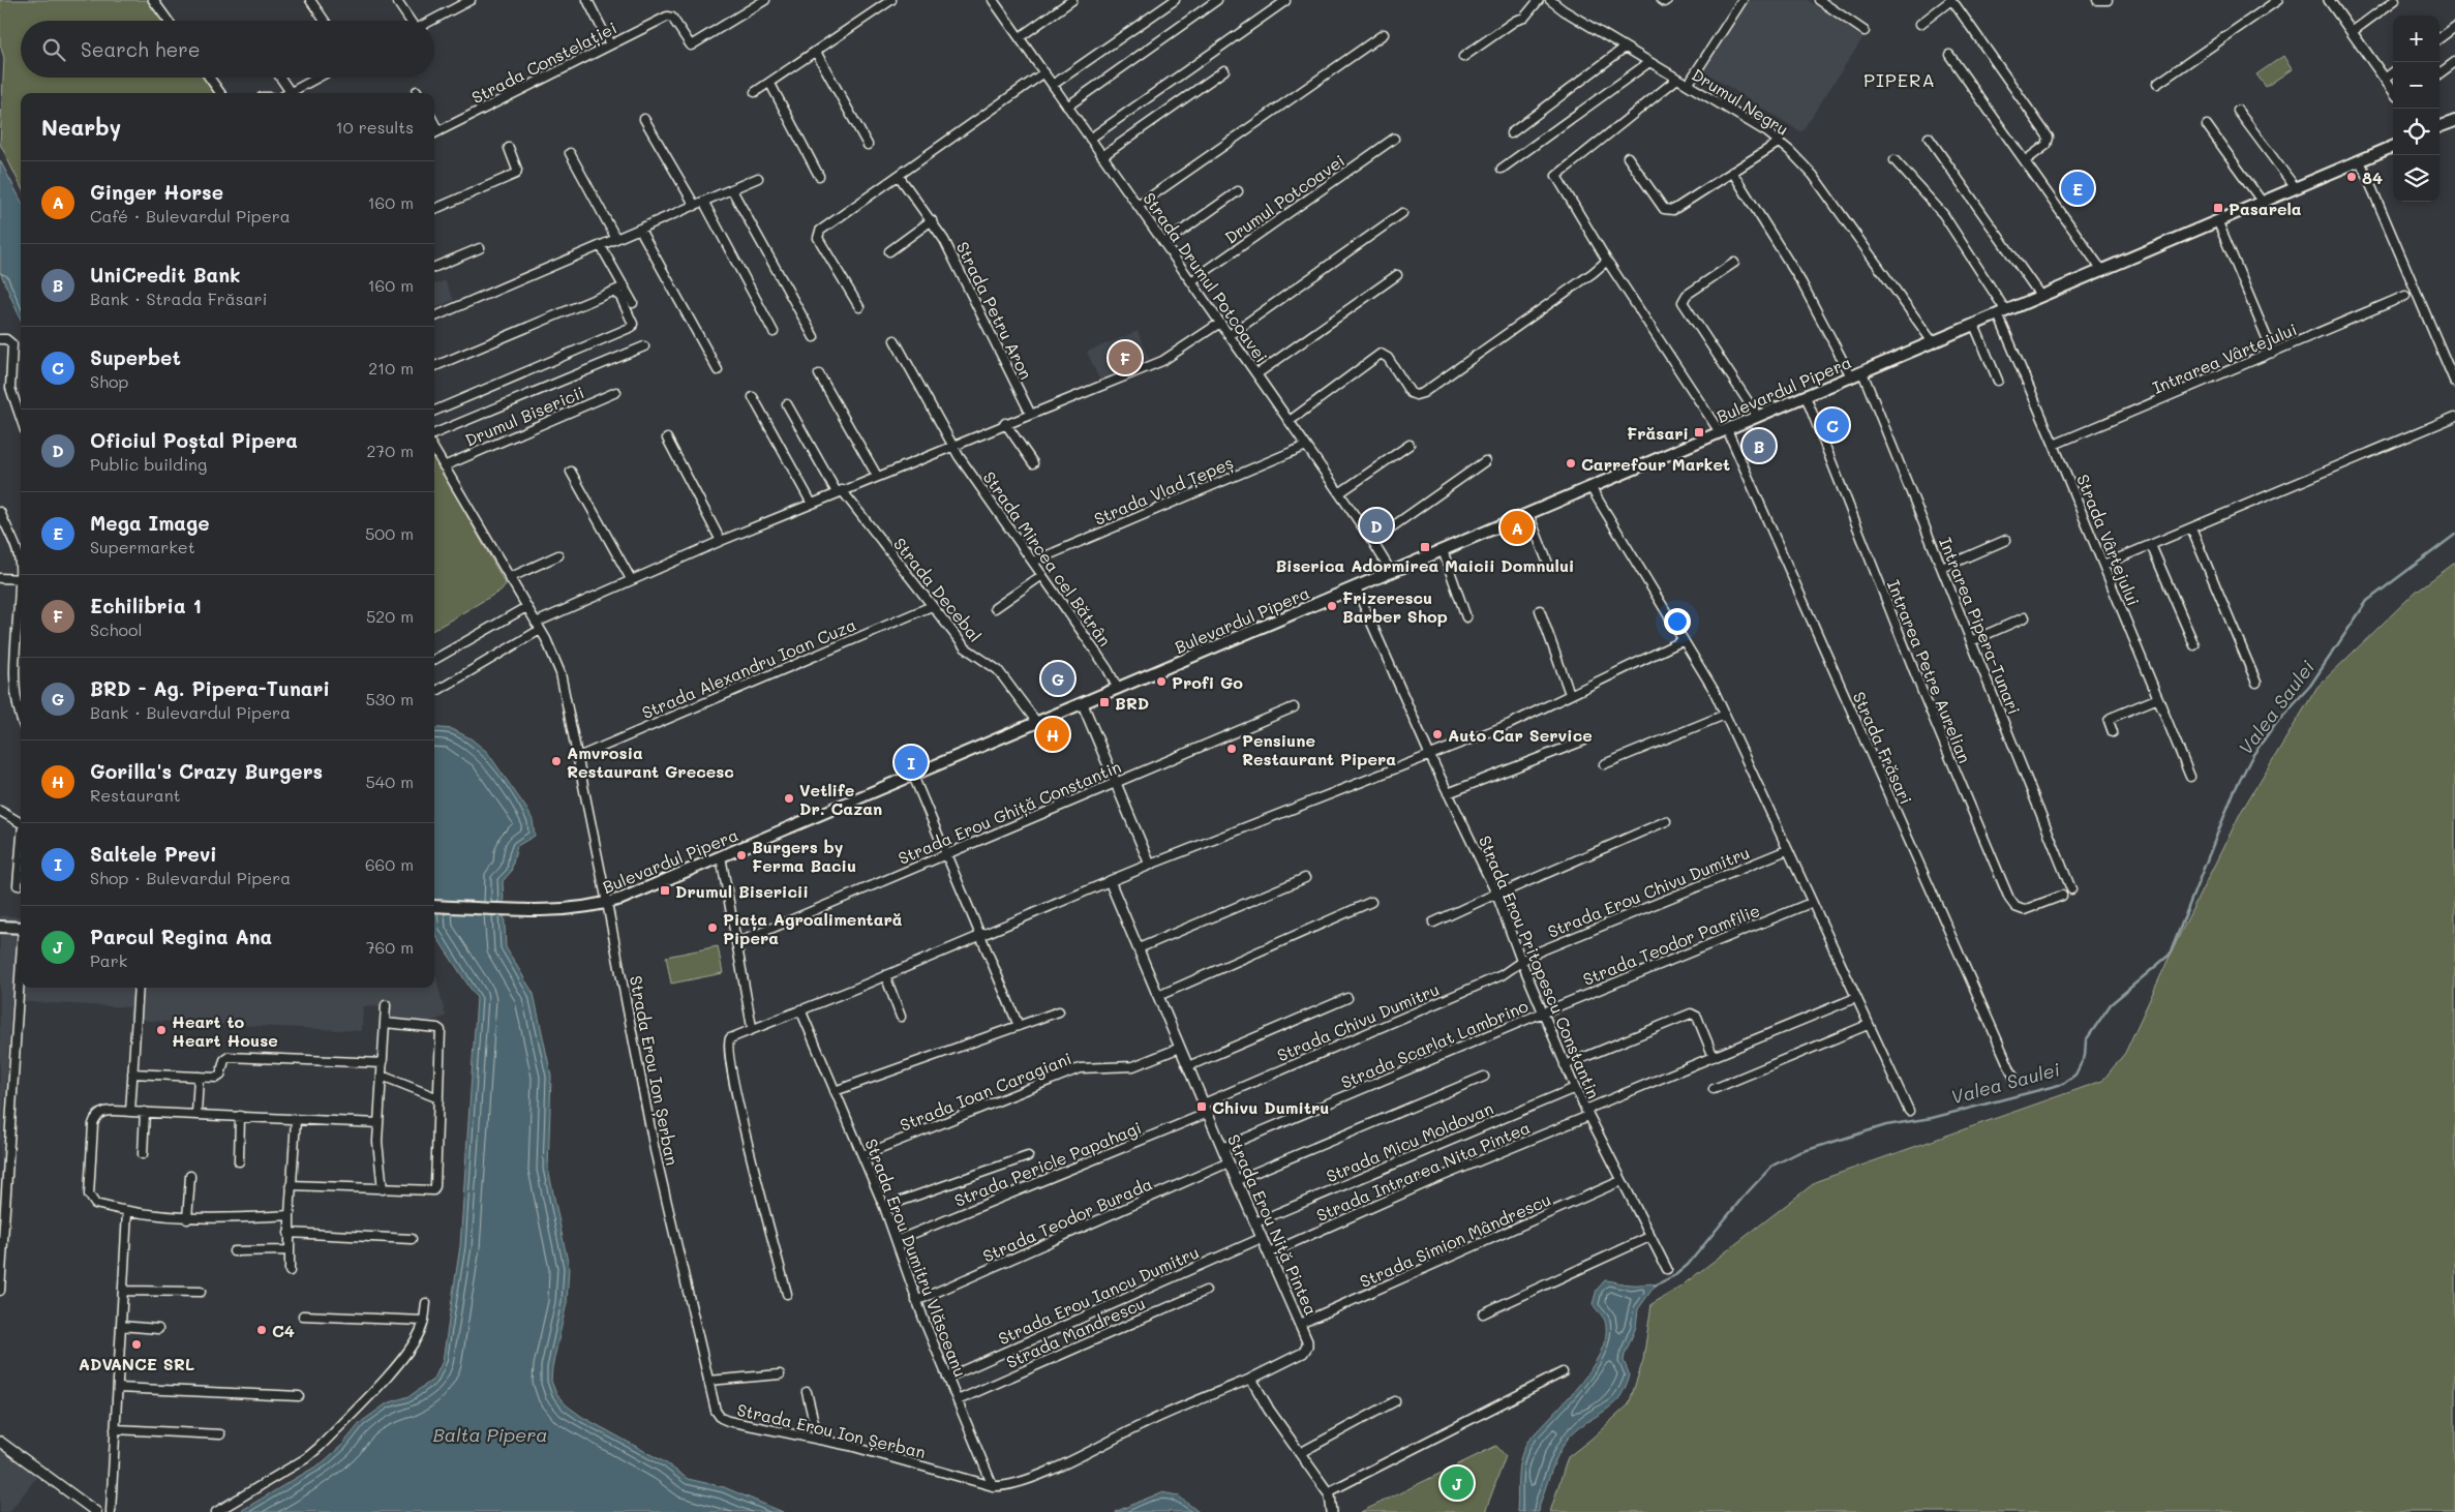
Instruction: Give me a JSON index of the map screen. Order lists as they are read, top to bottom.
{
  "streets": {
    "main road": ["Bulevardul Pipera"],
    "street": [
      "Strada Constelației",
      "Drumul Negru",
      "Drumul Potcoavei",
      "Strada Drumul Potcoavei",
      "Strada Petru Aron",
      "Intrarea Vârtejului",
      "Drumul Bisericii",
      "Strada Vlad Țepeș",
      "Strada Vârtejului",
      "Strada Mircea cel Bătrân",
      "Strada Decebal",
      "Intrarea Pipera-Tunari",
      "Strada Alexandru Ioan Cuza",
      "Intrarea Petre Aurelian",
      "Strada Frăsari",
      "Strada Erou Ghiță Constantin",
      "Strada Erou Chivu Dumitru",
      "Strada Teodor Pamfilie",
      "Strada Erou Pritopescu Constantin",
      "Strada Chivu Dumitru",
      "Strada Scarlat Lambrino",
      "Strada Erou Ion Șerban",
      "Strada Ioan Caragiani",
      "Strada Micu Moldovan",
      "Strada Pericle Papahagi",
      "Strada Intrarea Nita Pintea",
      "Strada Teodor Burada",
      "Strada Erou Niță Pintea",
      "Strada Simion Mândrescu",
      "Strada Erou Dumitru Vlăsceanu",
      "Strada Erou Iancu Dumitru",
      "Strada Mandrescu"
    ]
  },
  "crossings": [
    ["Drumul Negru", "Bulevardul Pipera"],
    ["Drumul Negru", "Strada Frăsari"],
    ["Drumul Potcoavei", "Strada Drumul Potcoavei"],
    ["Strada Drumul Potcoavei", "Bulevardul Pipera"],
    ["Strada Drumul Potcoavei", "Strada Vlad Țepeș"],
    ["Intrarea Vârtejului", "Strada Vârtejului"],
    ["Bulevardul Pipera", "Strada Vârtejului"],
    ["Bulevardul Pipera", "Strada Mircea cel Bătrân"],
    ["Bulevardul Pipera", "Strada Decebal"],
    ["Bulevardul Pipera", "Intrarea Pipera-Tunari"],
    ["Bulevardul Pipera", "Intrarea Petre Aurelian"],
    ["Bulevardul Pipera", "Strada Frăsari"],
    ["Bulevardul Pipera", "Strada Erou Pritopescu Constantin"],
    ["Bulevardul Pipera", "Strada Erou Ion Șerban"],
    ["Strada Vlad Țepeș", "Strada Mircea cel Bătrân"],
    ["Strada Decebal", "Strada Alexandru Ioan Cuza"],
    ["Strada Erou Chivu Dumitru", "Strada Erou Pritopescu Constantin"],
    ["Strada Erou Chivu Dumitru", "Strada Chivu Dumitru"],
    ["Strada Teodor Pamfilie", "Strada Erou Pritopescu Constantin"],
    ["Strada Teodor Pamfilie", "Strada Scarlat Lambrino"],
    ["Strada Erou Pritopescu Constantin", "Strada Chivu Dumitru"],
    ["Strada Erou Pritopescu Constantin", "Strada Scarlat Lambrino"],
    ["Strada Erou Pritopescu Constantin", "Strada Micu Moldovan"],
    ["Strada Erou Pritopescu Constantin", "Strada Intrarea Nita Pintea"],
    ["Strada Erou Pritopescu Constantin", "Strada Simion Mândrescu"],
    ["Strada Chivu Dumitru", "Strada Pericle Papahagi"],
    ["Strada Chivu Dumitru", "Strada Erou Niță Pintea"],
    ["Strada Scarlat Lambrino", "Strada Erou Niță Pintea"],
    ["Strada Erou Ion Șerban", "Strada Erou Niță Pintea"],
    ["Strada Erou Ion Șerban", "Strada Erou Dumitru Vlăsceanu"],
    ["Strada Ioan Caragiani", "Strada Erou Niță Pintea"],
    ["Strada Ioan Caragiani", "Strada Erou Dumitru Vlăsceanu"],
    ["Strada Micu Moldovan", "Strada Erou Niță Pintea"],
    ["Strada Pericle Papahagi", "Strada Erou Niță Pintea"],
    ["Strada Pericle Papahagi", "Strada Erou Dumitru Vlăsceanu"],
    ["Strada Intrarea Nita Pintea", "Strada Erou Niță Pintea"],
    ["Strada Teodor Burada", "Strada Erou Niță Pintea"],
    ["Strada Teodor Burada", "Strada Erou Dumitru Vlăsceanu"],
    ["Strada Erou Niță Pintea", "Strada Simion Mândrescu"],
    ["Strada Erou Niță Pintea", "Strada Erou Iancu Dumitru"],
    ["Strada Erou Dumitru Vlăsceanu", "Strada Erou Iancu Dumitru"],
    ["Strada Erou Dumitru Vlăsceanu", "Strada Mandrescu"]
  ],
  "districts": ["PIPERA"],
  "water": ["Valea Saulei", "Balta Pipera"],
  "places": {
    "other": [
      "84",
      "Carrefour Market",
      "Frizerescu Barber Shop",
      "Profi Go",
      "Auto Car Service",
      "Pensiune Restaurant Pipera",
      "Amvrosia Restaurant Grecesc",
      "Vetlife Dr. Cazan",
      "Burgers by Ferma Baciu",
      "Piața Agroalimentară Pipera",
      "Heart to Heart House",
      "C4",
      "ADVANCE SRL"
    ],
    "transit": [
      "Pasarela",
      "Frăsari",
      "Biserica Adormirea Maicii Domnului",
      "BRD",
      "Drumul Bisericii",
      "Chivu Dumitru"
    ]
  },
  "page": {
    "map_buttons": ["+", "−"],
    "search": "Search here",
    "heading": ["Nearby", "10 results"],
    "list": [
      {
        "mark": "A",
        "name": "Ginger Horse",
        "note": "Café · Bulevardul Pipera",
        "value": "160 m"
      },
      {
        "mark": "B",
        "name": "UniCredit Bank",
        "note": "Bank · Strada Frăsari",
        "value": "160 m"
      },
      {
        "mark": "C",
        "name": "Superbet",
        "note": "Shop",
        "value": "210 m"
      },
      {
        "mark": "D",
        "name": "Oficiul Poștal Pipera",
        "note": "Public building",
        "value": "270 m"
      },
      {
        "mark": "E",
        "name": "Mega Image",
        "note": "Supermarket",
        "value": "500 m"
      },
      {
        "mark": "F",
        "name": "Echilibria 1",
        "note": "School",
        "value": "520 m"
      },
      {
        "mark": "G",
        "name": "BRD - Ag. Pipera-Tunari",
        "note": "Bank · Bulevardul Pipera",
        "value": "530 m"
      },
      {
        "mark": "H",
        "name": "Gorilla's Crazy Burgers",
        "note": "Restaurant",
        "value": "540 m"
      },
      {
        "mark": "I",
        "name": "Saltele Previ",
        "note": "Shop · Bulevardul Pipera",
        "value": "660 m"
      },
      {
        "mark": "J",
        "name": "Parcul Regina Ana",
        "note": "Park",
        "value": "760 m"
      }
    ],
    "pins": [
      "E",
      "F",
      "C",
      "B",
      "D",
      "A",
      "G",
      "H",
      "I",
      "J"
    ]
  }
}
